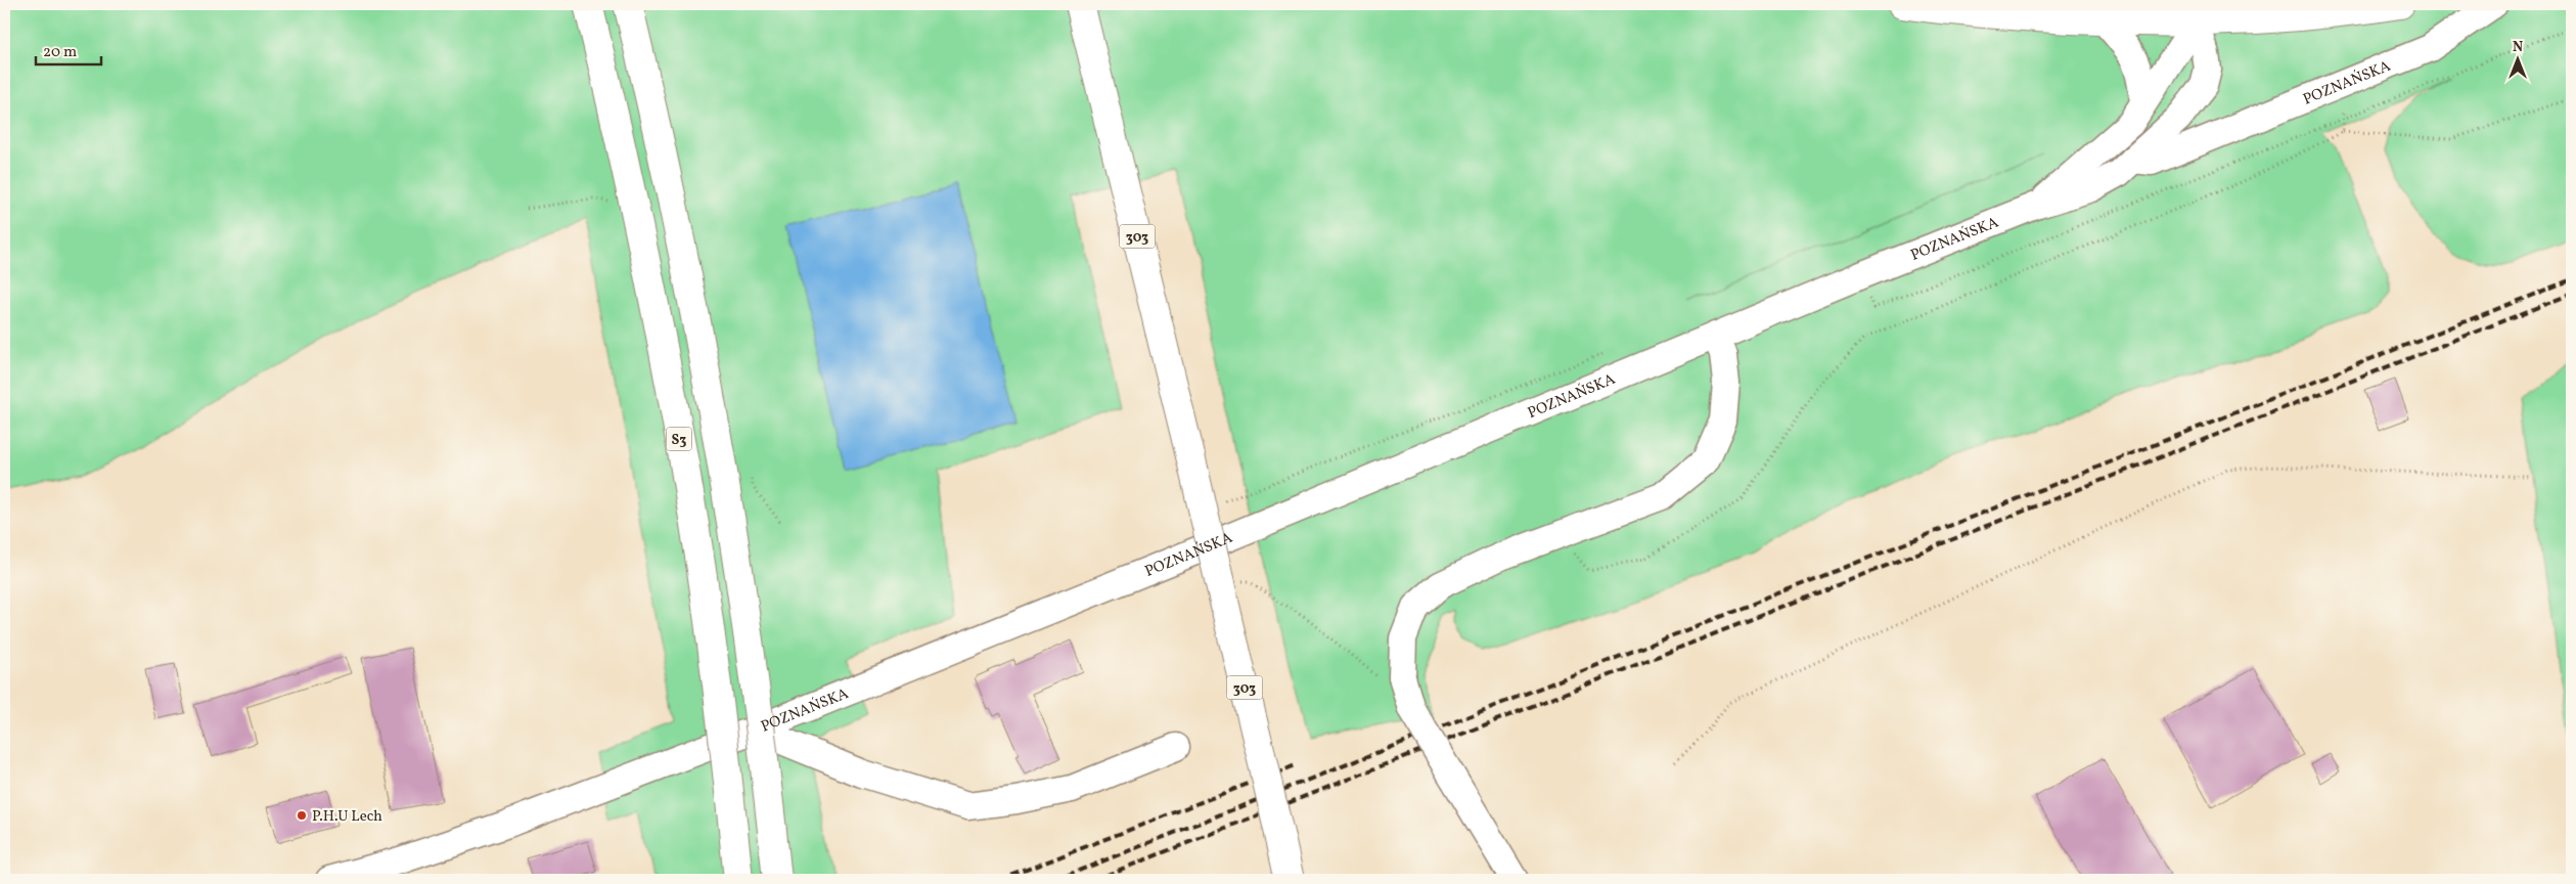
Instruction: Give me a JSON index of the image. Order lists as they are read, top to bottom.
{
  "streets": {
    "main road": ["303", "S3"],
    "street": ["POZNAŃSKA"]
  },
  "places": ["P.H.U Lech"],
  "scale_bar": "20 m",
  "north": "top"
}
